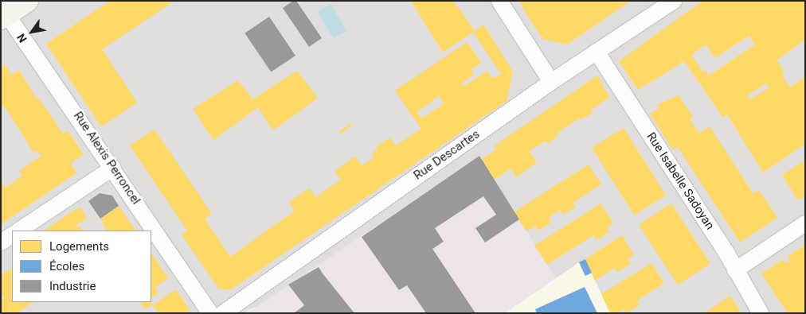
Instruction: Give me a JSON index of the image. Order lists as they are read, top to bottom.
{
  "streets": {
    "street": ["Rue Descartes", "Rue Alexis Perroncel", "Rue Isabelle Sadoyan"]
  },
  "crossings": [
    ["Rue Descartes", "Rue Isabelle Sadoyan"]
  ],
  "legend": ["Logements", "Écoles", "Industrie"],
  "north": "bottom left"
}
